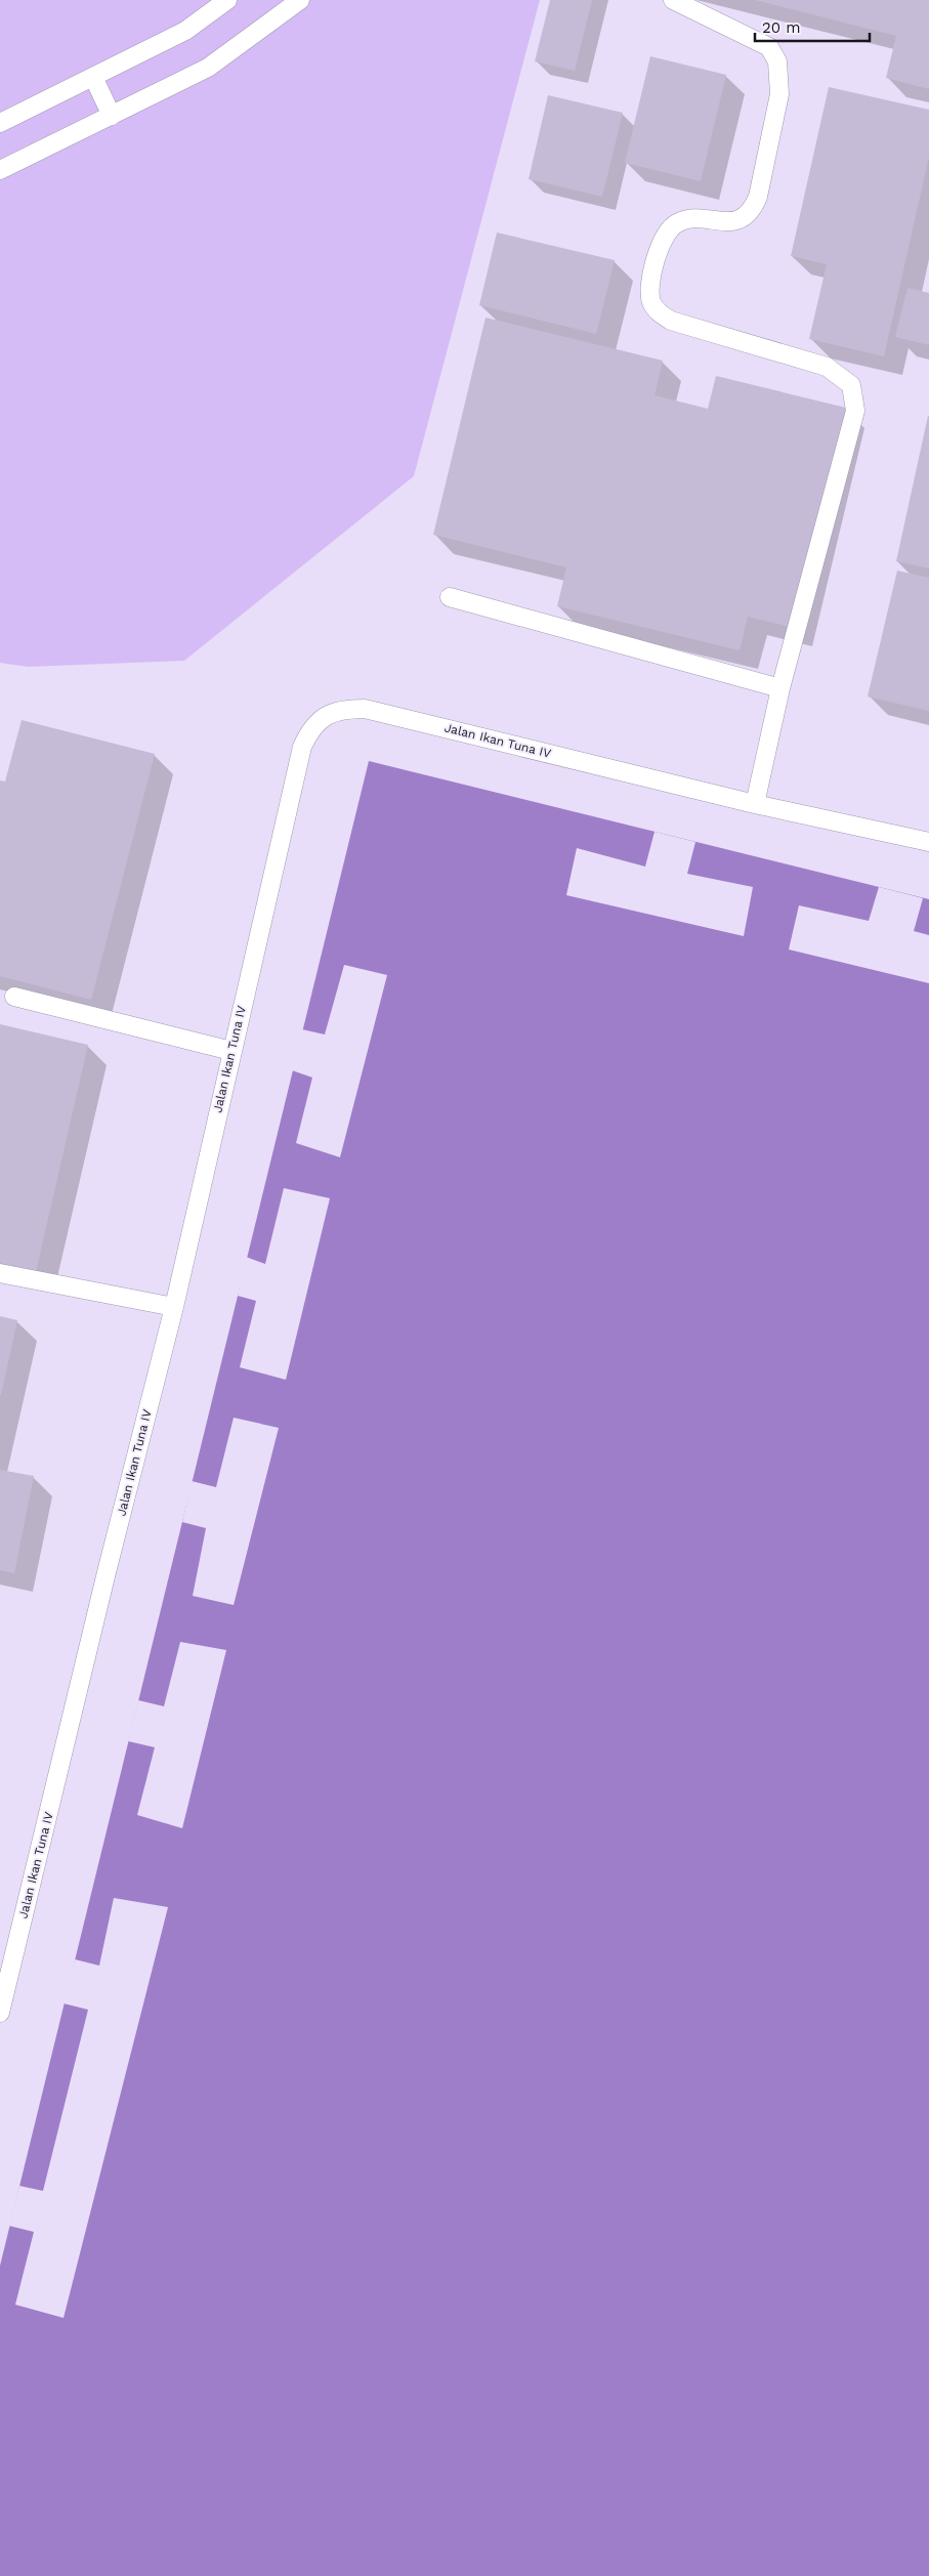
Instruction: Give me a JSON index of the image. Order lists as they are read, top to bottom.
{
  "streets": {
    "lane": ["Jalan Ikan Tuna IV"]
  },
  "scale_bar": "20 m"
}
